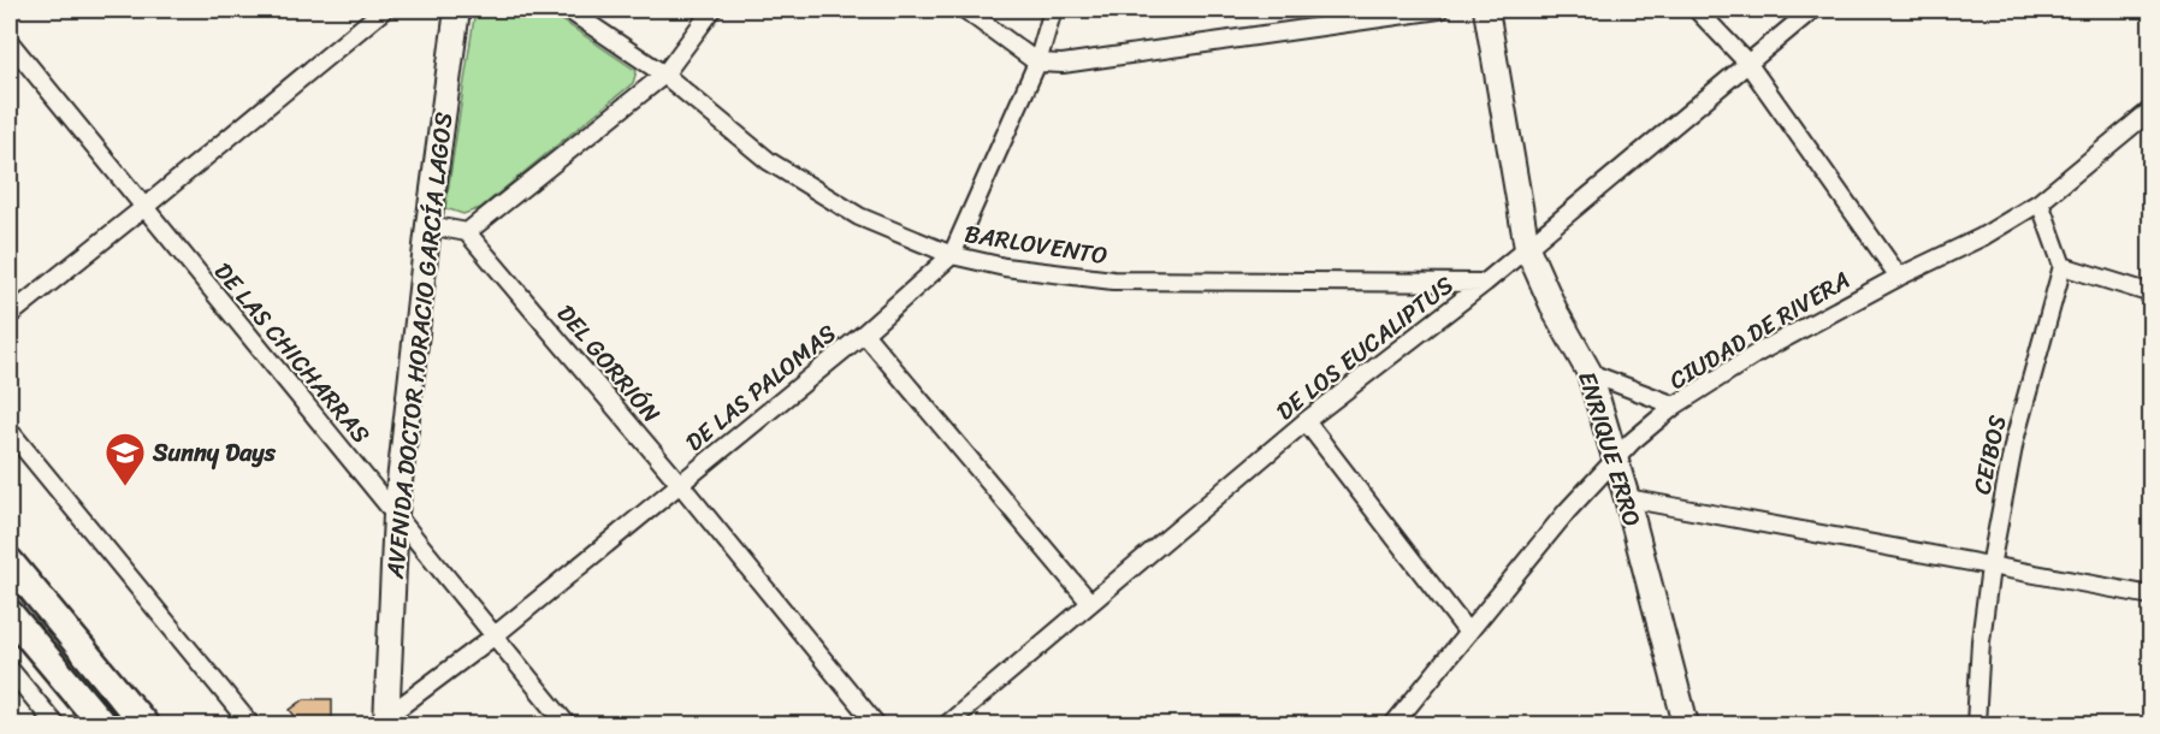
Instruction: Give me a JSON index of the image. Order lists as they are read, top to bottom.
{
  "streets": {
    "street": [
      "BARLOVENTO",
      "CIUDAD DE RIVERA",
      "AVENIDA DOCTOR HORACIO GARCÍA LAGOS",
      "DE LOS EUCALIPTUS",
      "DE LAS CHICHARRAS",
      "DEL GORRIÓN",
      "DE LAS PALOMAS",
      "ENRIQUE ERRO",
      "CEIBOS"
    ]
  },
  "crossings": [
    ["BARLOVENTO", "DE LOS EUCALIPTUS"],
    ["BARLOVENTO", "DE LAS PALOMAS"],
    ["CIUDAD DE RIVERA", "ENRIQUE ERRO"],
    ["AVENIDA DOCTOR HORACIO GARCÍA LAGOS", "DE LAS CHICHARRAS"],
    ["AVENIDA DOCTOR HORACIO GARCÍA LAGOS", "DE LAS PALOMAS"],
    ["DE LOS EUCALIPTUS", "ENRIQUE ERRO"],
    ["DE LAS CHICHARRAS", "DE LAS PALOMAS"],
    ["DEL GORRIÓN", "DE LAS PALOMAS"]
  ],
  "places": {
    "school or university": ["Sunny Days"]
  }
}
